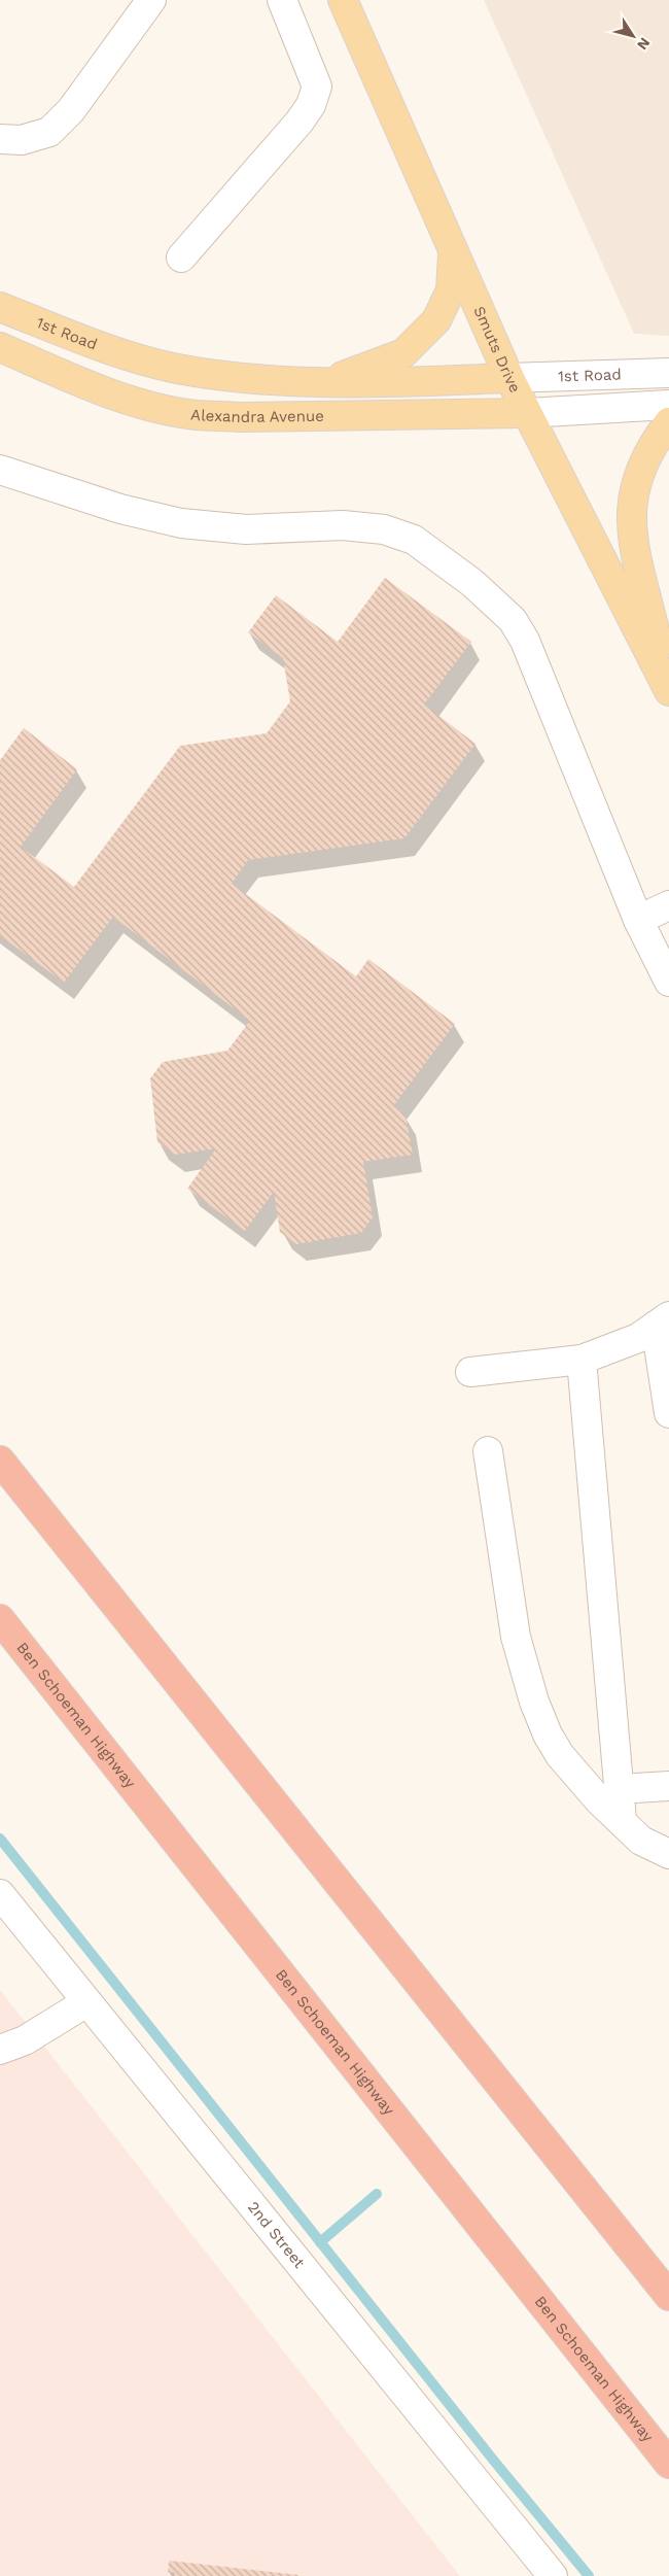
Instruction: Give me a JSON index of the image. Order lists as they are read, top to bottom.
{
  "streets": {
    "highway": ["Ben Schoeman Highway"],
    "main road": ["1st Road", "Smuts Drive", "Alexandra Avenue"],
    "street": ["2nd Street"]
  },
  "crossings": [
    ["1st Road", "Smuts Drive"],
    ["Smuts Drive", "Alexandra Avenue"]
  ],
  "north": "bottom right"
}
